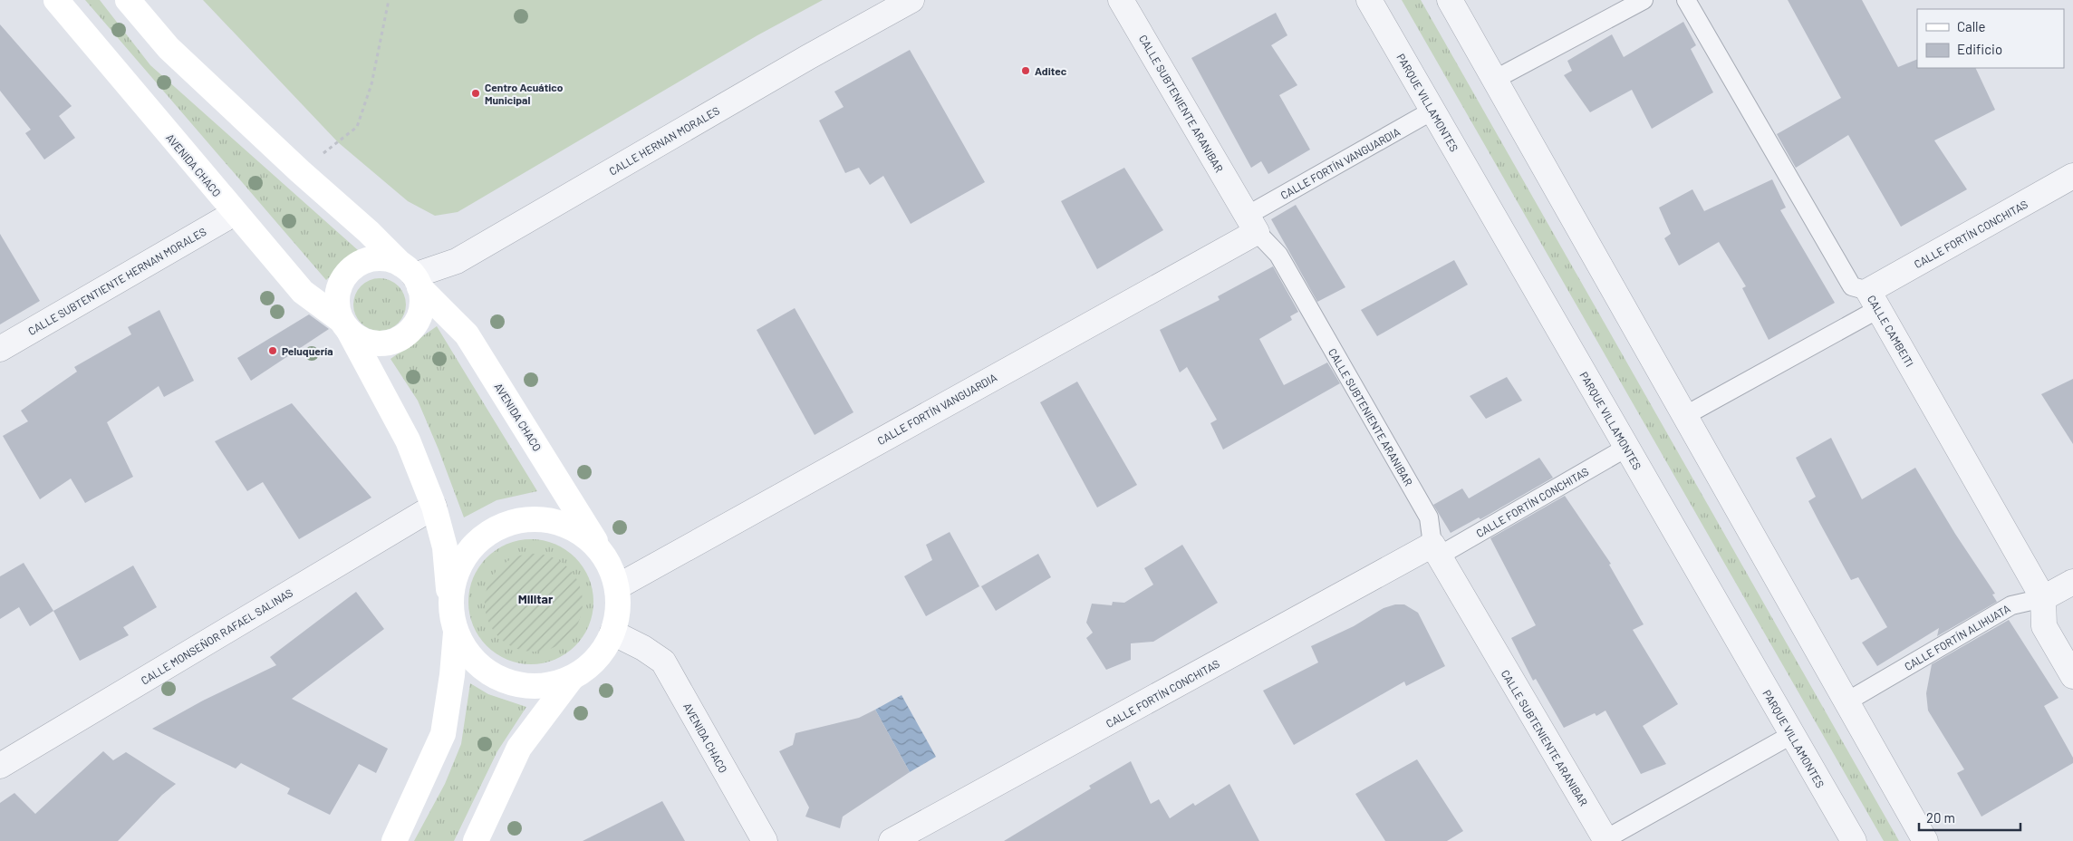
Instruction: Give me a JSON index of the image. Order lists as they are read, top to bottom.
{
  "streets": {
    "main road": ["AVENIDA CHACO"],
    "street": [
      "PARQUE VILLAMONTES",
      "CALLE SUBTENIENTE ARANIBAR",
      "CALLE HERNAN MORALES",
      "CALLE FORTÍN VANGUARDIA",
      "CALLE FORTÍN CONCHITAS",
      "CALLE SUBTENTIENTE HERNAN MORALES",
      "CALLE CAMBEITI",
      "CALLE MONSEÑOR RAFAEL SALINAS",
      "CALLE FORTÍN ALIHUATA"
    ]
  },
  "crossings": [
    ["PARQUE VILLAMONTES", "CALLE FORTÍN VANGUARDIA"],
    ["PARQUE VILLAMONTES", "CALLE FORTÍN CONCHITAS"],
    ["CALLE SUBTENIENTE ARANIBAR", "CALLE FORTÍN VANGUARDIA"],
    ["CALLE SUBTENIENTE ARANIBAR", "CALLE FORTÍN CONCHITAS"],
    ["CALLE HERNAN MORALES", "AVENIDA CHACO"],
    ["AVENIDA CHACO", "CALLE SUBTENTIENTE HERNAN MORALES"],
    ["AVENIDA CHACO", "CALLE MONSEÑOR RAFAEL SALINAS"],
    ["CALLE FORTÍN CONCHITAS", "CALLE CAMBEITI"],
    ["CALLE CAMBEITI", "CALLE FORTÍN ALIHUATA"]
  ],
  "districts": ["Militar"],
  "places": ["Aditec", "Centro Acuático Municipal", "Peluquería"],
  "legend": ["Calle", "Edificio"],
  "scale_bar": "20 m"
}
